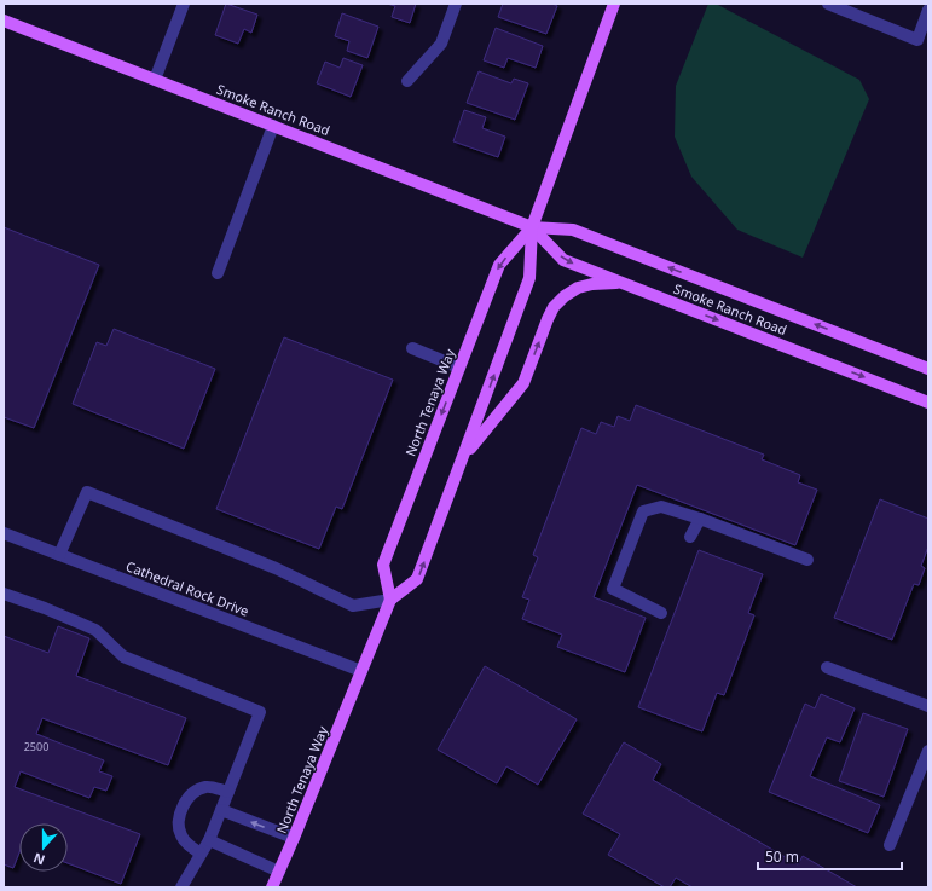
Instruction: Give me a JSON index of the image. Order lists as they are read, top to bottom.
{
  "streets": {
    "main road": ["Smoke Ranch Road", "North Tenaya Way"],
    "street": ["Cathedral Rock Drive"]
  },
  "crossings": [
    ["Smoke Ranch Road", "North Tenaya Way"],
    ["North Tenaya Way", "Cathedral Rock Drive"]
  ],
  "house_numbers": ["2500"],
  "scale_bar": "50 m",
  "north": "bottom"
}
